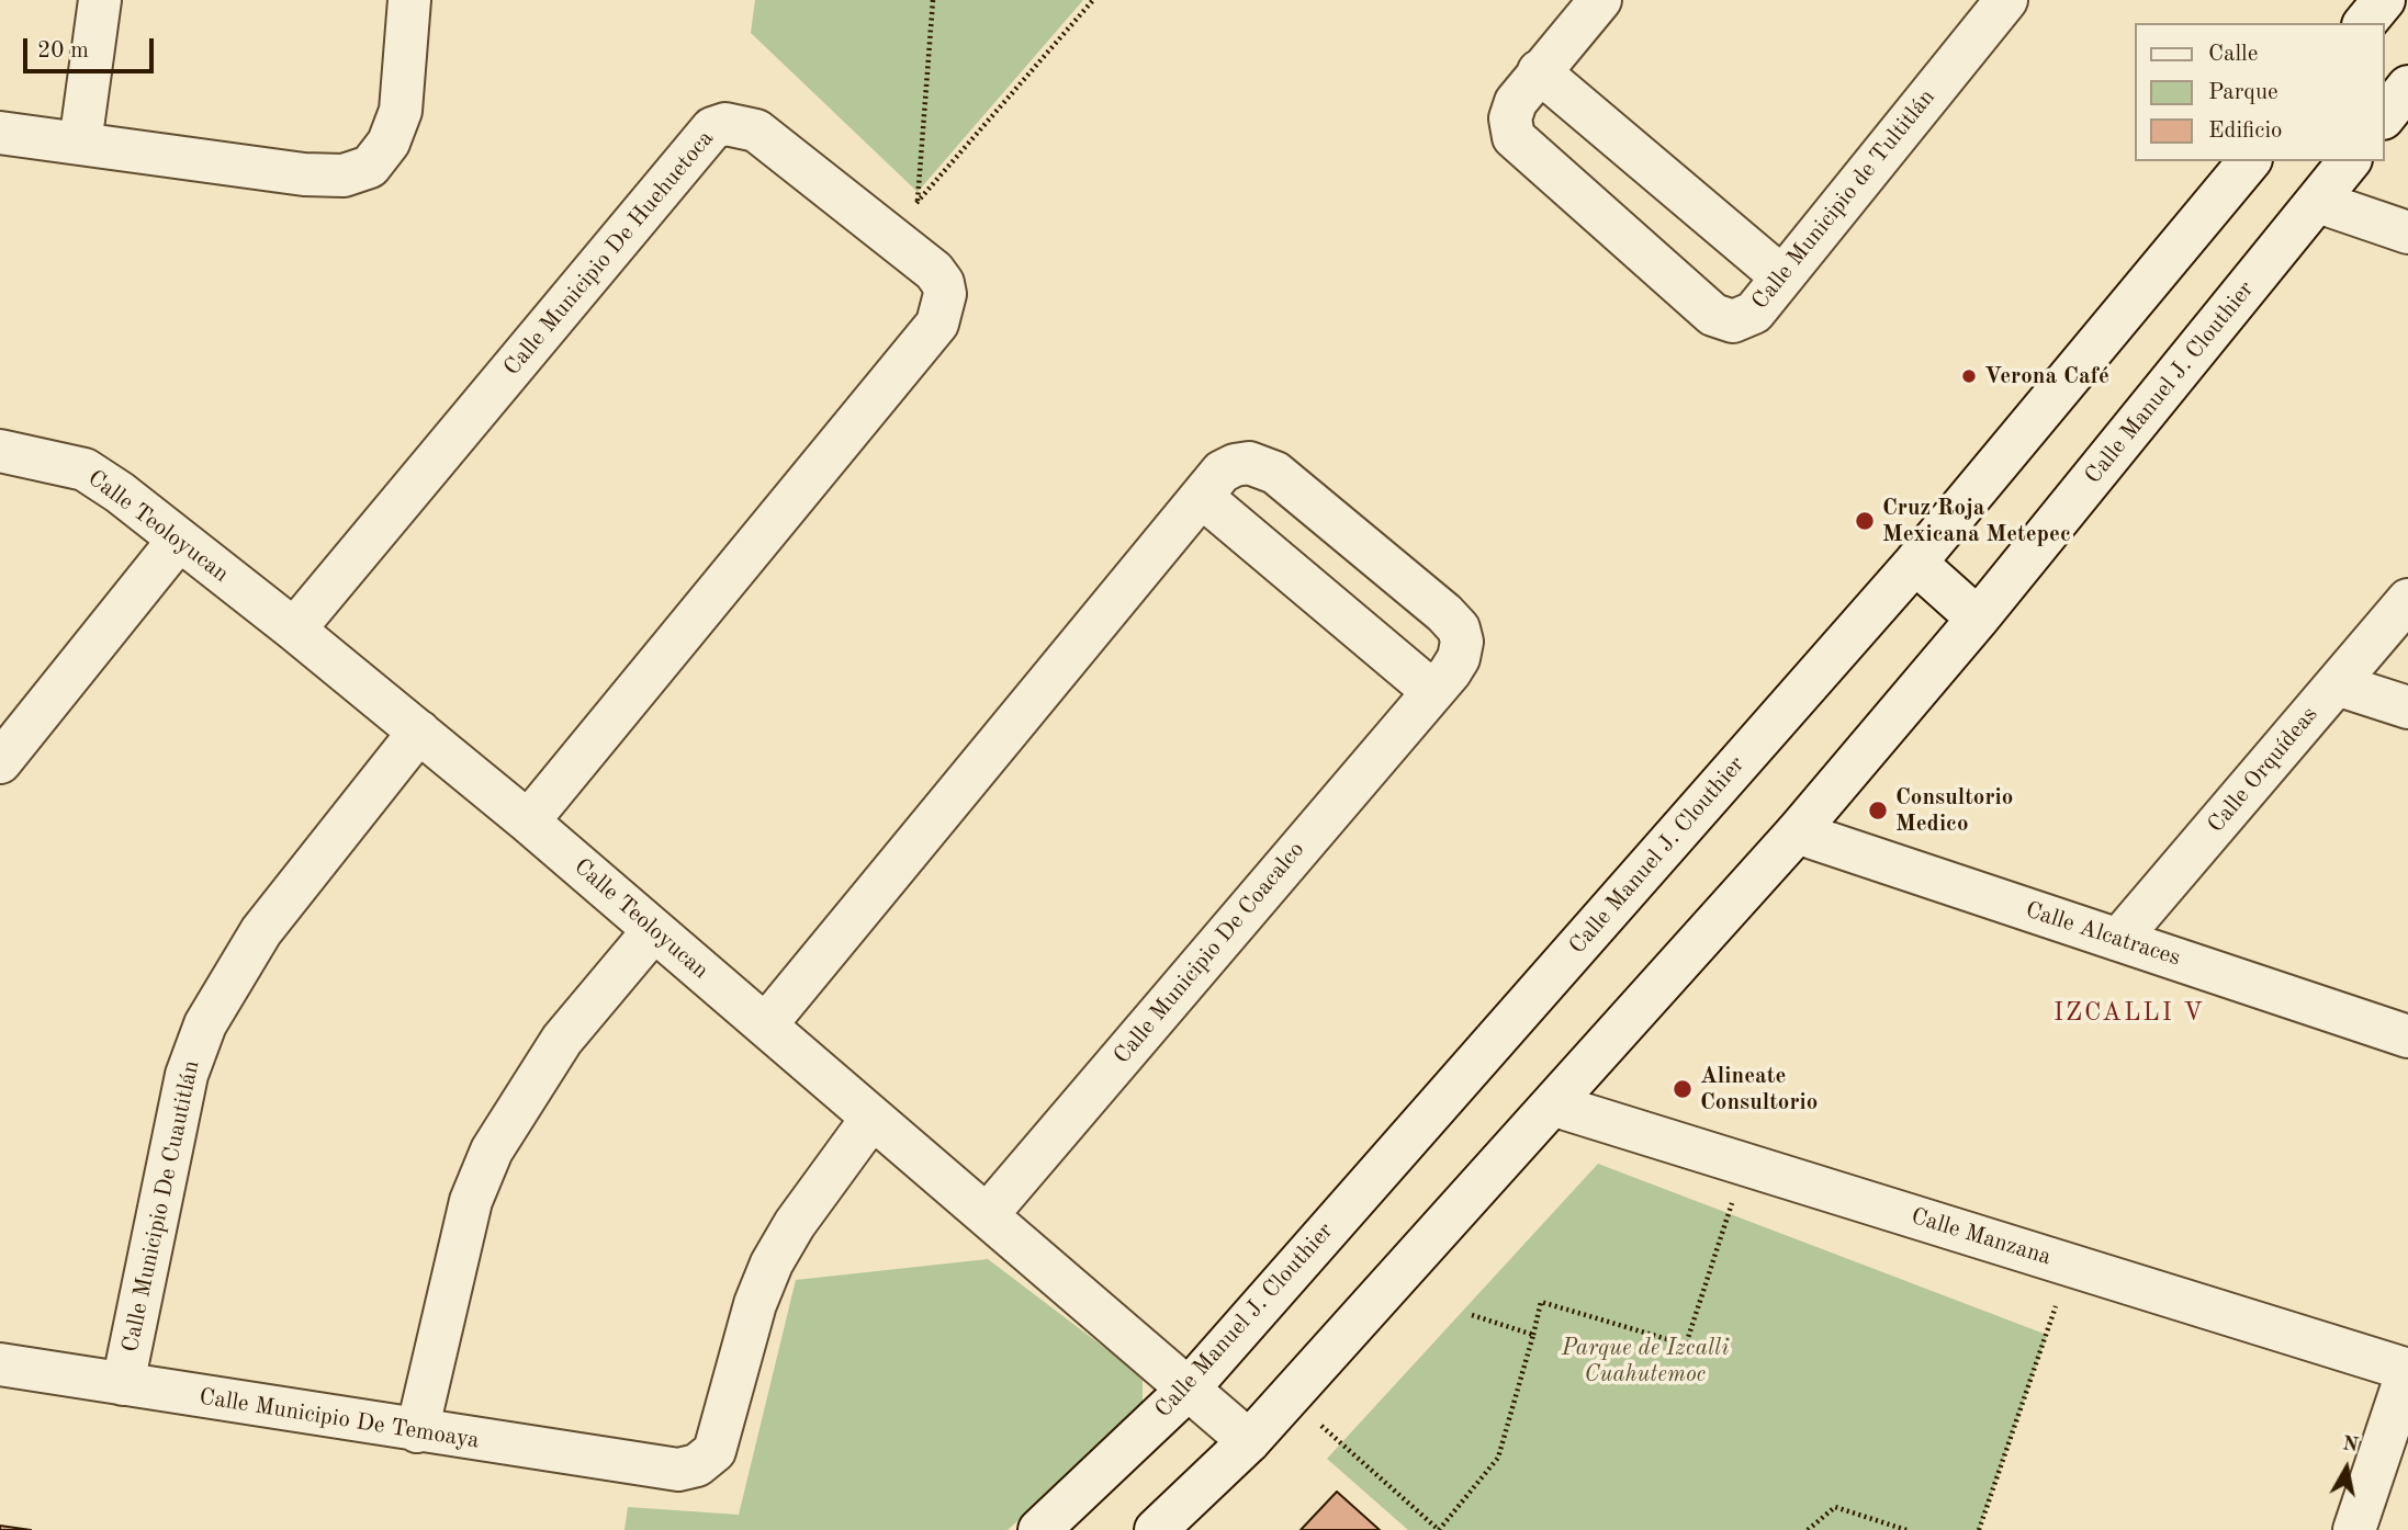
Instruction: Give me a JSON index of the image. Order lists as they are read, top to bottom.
{
  "streets": {
    "street": [
      "Calle Municipio de Tultitlán",
      "Calle Municipio De Huehuetoca",
      "Calle Manuel J. Clouthier",
      "Calle Teoloyucan",
      "Calle Orquídeas",
      "Calle Alcatraces",
      "Calle Municipio De Coacalco",
      "Calle Municipio De Cuautitlán",
      "Calle Manzana",
      "Calle Municipio De Temoaya"
    ]
  },
  "crossings": [
    ["Calle Municipio De Huehuetoca", "Calle Teoloyucan"],
    ["Calle Manuel J. Clouthier", "Calle Teoloyucan"],
    ["Calle Manuel J. Clouthier", "Calle Alcatraces"],
    ["Calle Manuel J. Clouthier", "Calle Manzana"],
    ["Calle Teoloyucan", "Calle Municipio De Coacalco"],
    ["Calle Teoloyucan", "Calle Municipio De Cuautitlán"],
    ["Calle Teoloyucan", "Calle Municipio De Temoaya"],
    ["Calle Orquídeas", "Calle Alcatraces"],
    ["Calle Municipio De Cuautitlán", "Calle Municipio De Temoaya"]
  ],
  "districts": ["IZCALLI V"],
  "parks": ["Parque de Izcalli Cuahutemoc"],
  "places": [
    "Verona Café",
    "Cruz Roja Mexicana Metepec",
    "Consultorio Medico",
    "Alineate Consultorio"
  ],
  "legend": ["Calle", "Parque", "Edificio"],
  "scale_bar": "20 m",
  "north": "top"
}
